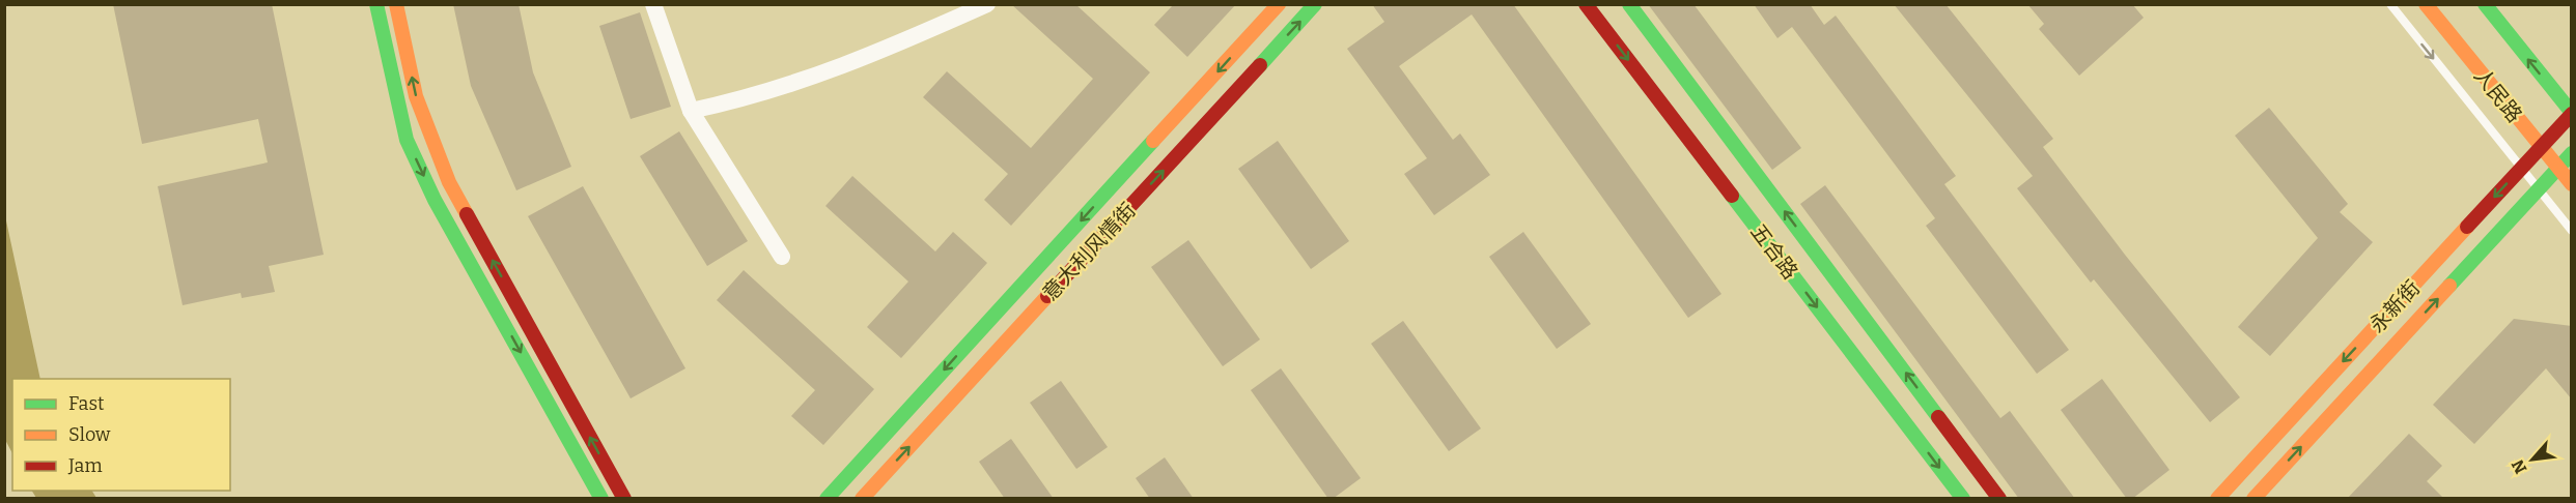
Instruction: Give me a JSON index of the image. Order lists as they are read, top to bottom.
{
  "streets": {
    "street": [
      "人民路",
      "意大利风情街",
      "五合路",
      "永新街"
    ]
  },
  "crossings": [
    ["人民路", "永新街"]
  ],
  "legend": ["Fast", "Slow", "Jam"],
  "north": "bottom left"
}
